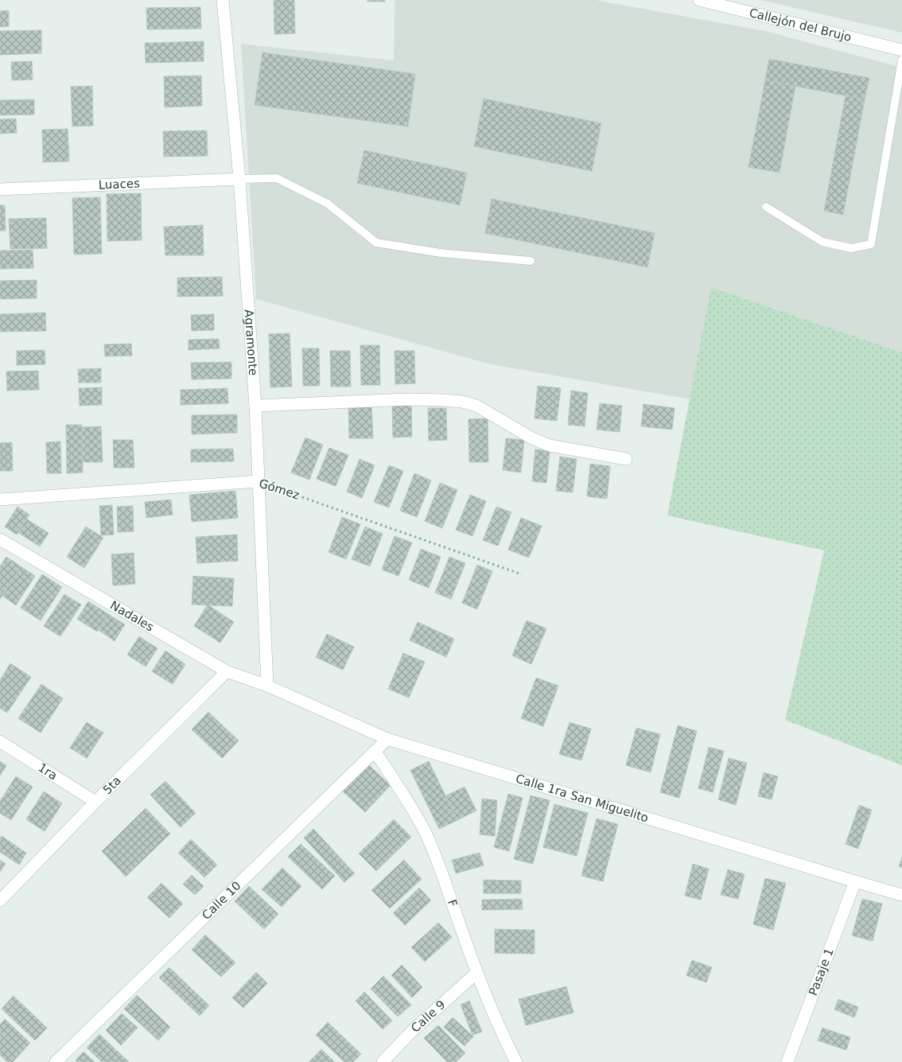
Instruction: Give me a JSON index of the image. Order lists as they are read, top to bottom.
{
  "streets": {
    "street": [
      "Callejón del Brujo",
      "Luaces",
      "Agramonte",
      "Gómez",
      "Nadales",
      "1ra",
      "5ta",
      "Calle 1ra San Miguelito",
      "Calle 10",
      "F",
      "Pasaje 1",
      "Calle 9"
    ]
  },
  "crossings": [
    ["Luaces", "Agramonte"],
    ["Agramonte", "Gómez"],
    ["Agramonte", "Nadales"],
    ["Agramonte", "Calle 1ra San Miguelito"],
    ["Nadales", "5ta"],
    ["Nadales", "Calle 1ra San Miguelito"],
    ["1ra", "5ta"],
    ["Calle 1ra San Miguelito", "Calle 10"],
    ["Calle 1ra San Miguelito", "Pasaje 1"],
    ["Calle 10", "F"],
    ["F", "Calle 9"]
  ]
}
